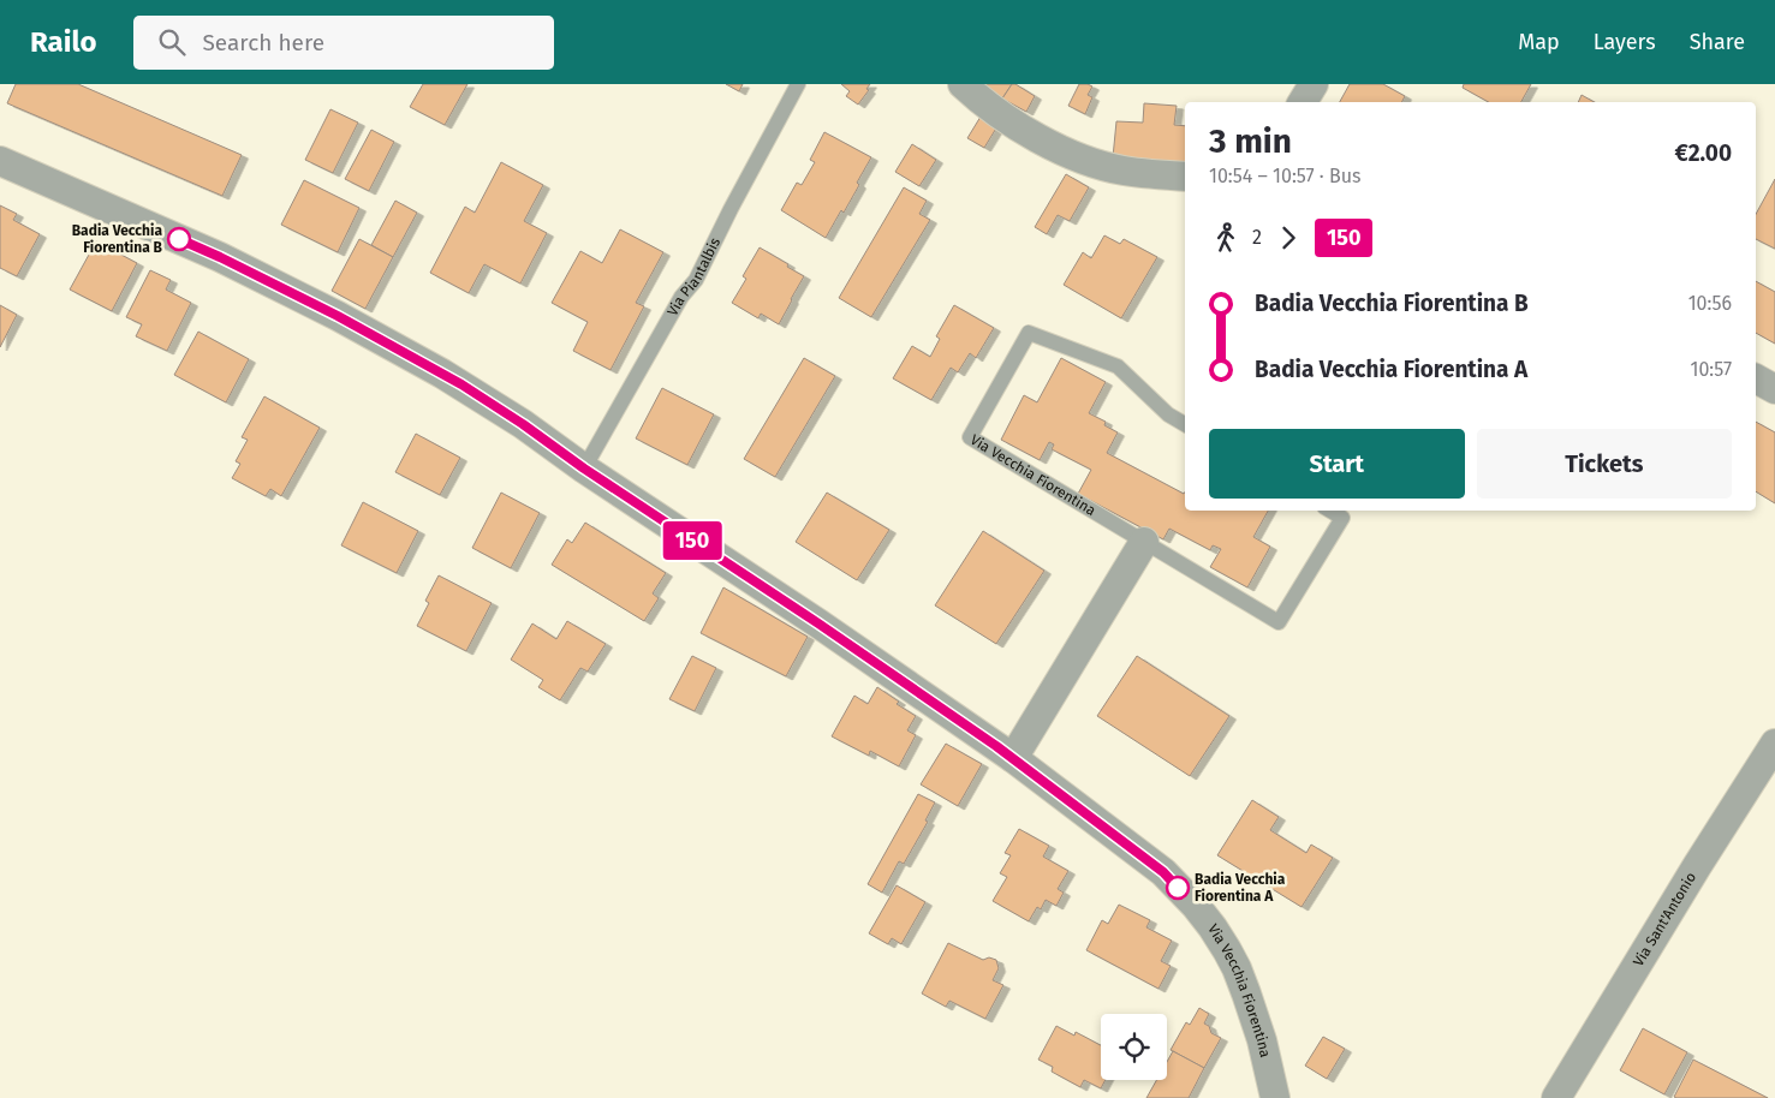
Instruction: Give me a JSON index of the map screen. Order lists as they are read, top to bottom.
{
  "streets": {
    "street": ["Via Vecchia Fiorentina", "Via Sant'Antonio"],
    "lane": ["Via Piantalbis"]
  },
  "crossings": [
    ["Via Piantalbis", "Via Vecchia Fiorentina"]
  ],
  "places": ["Badia Vecchia Fiorentina B", "Badia Vecchia Fiorentina A"],
  "lines": ["bus line 150"],
  "page": {
    "header": "Railo",
    "search": "Search here",
    "nav": ["Map", "Layers", "Share"],
    "on_map": "150",
    "heading": ["3 min", "10:54 – 10:57 · Bus", "€2.00"],
    "legs": ["2", "150"],
    "list": [
      {
        "name": "Badia Vecchia Fiorentina B",
        "value": "10:56"
      },
      {
        "name": "Badia Vecchia Fiorentina A",
        "value": "10:57"
      }
    ],
    "buttons": ["Start", "Tickets"]
  }
}
